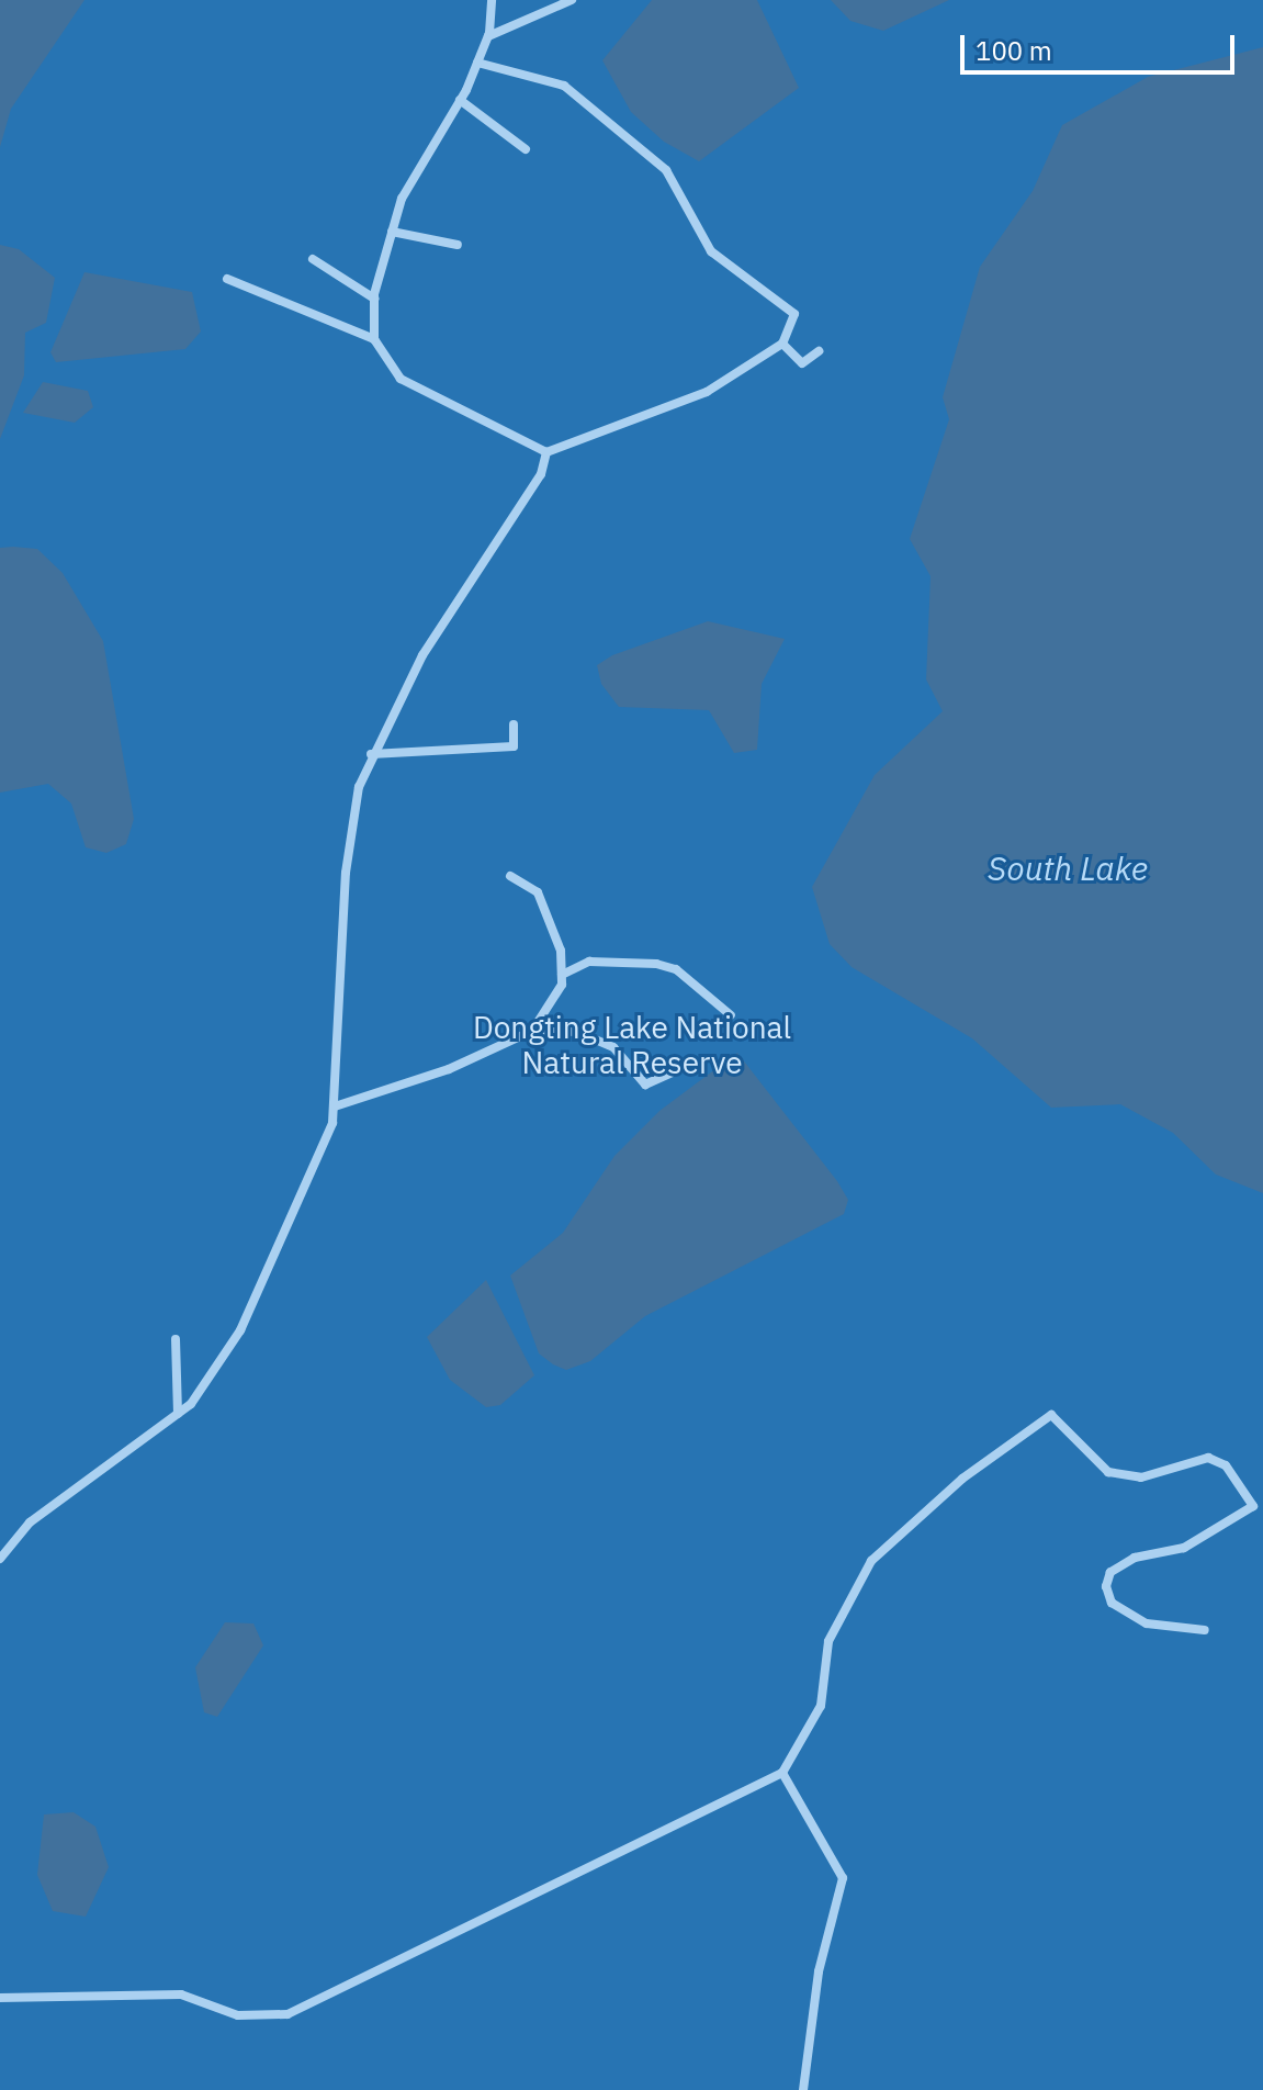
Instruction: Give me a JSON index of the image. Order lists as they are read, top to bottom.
{
  "water": ["South Lake"],
  "parks": ["Dongting Lake National Natural Reserve"],
  "scale_bar": "100 m"
}
